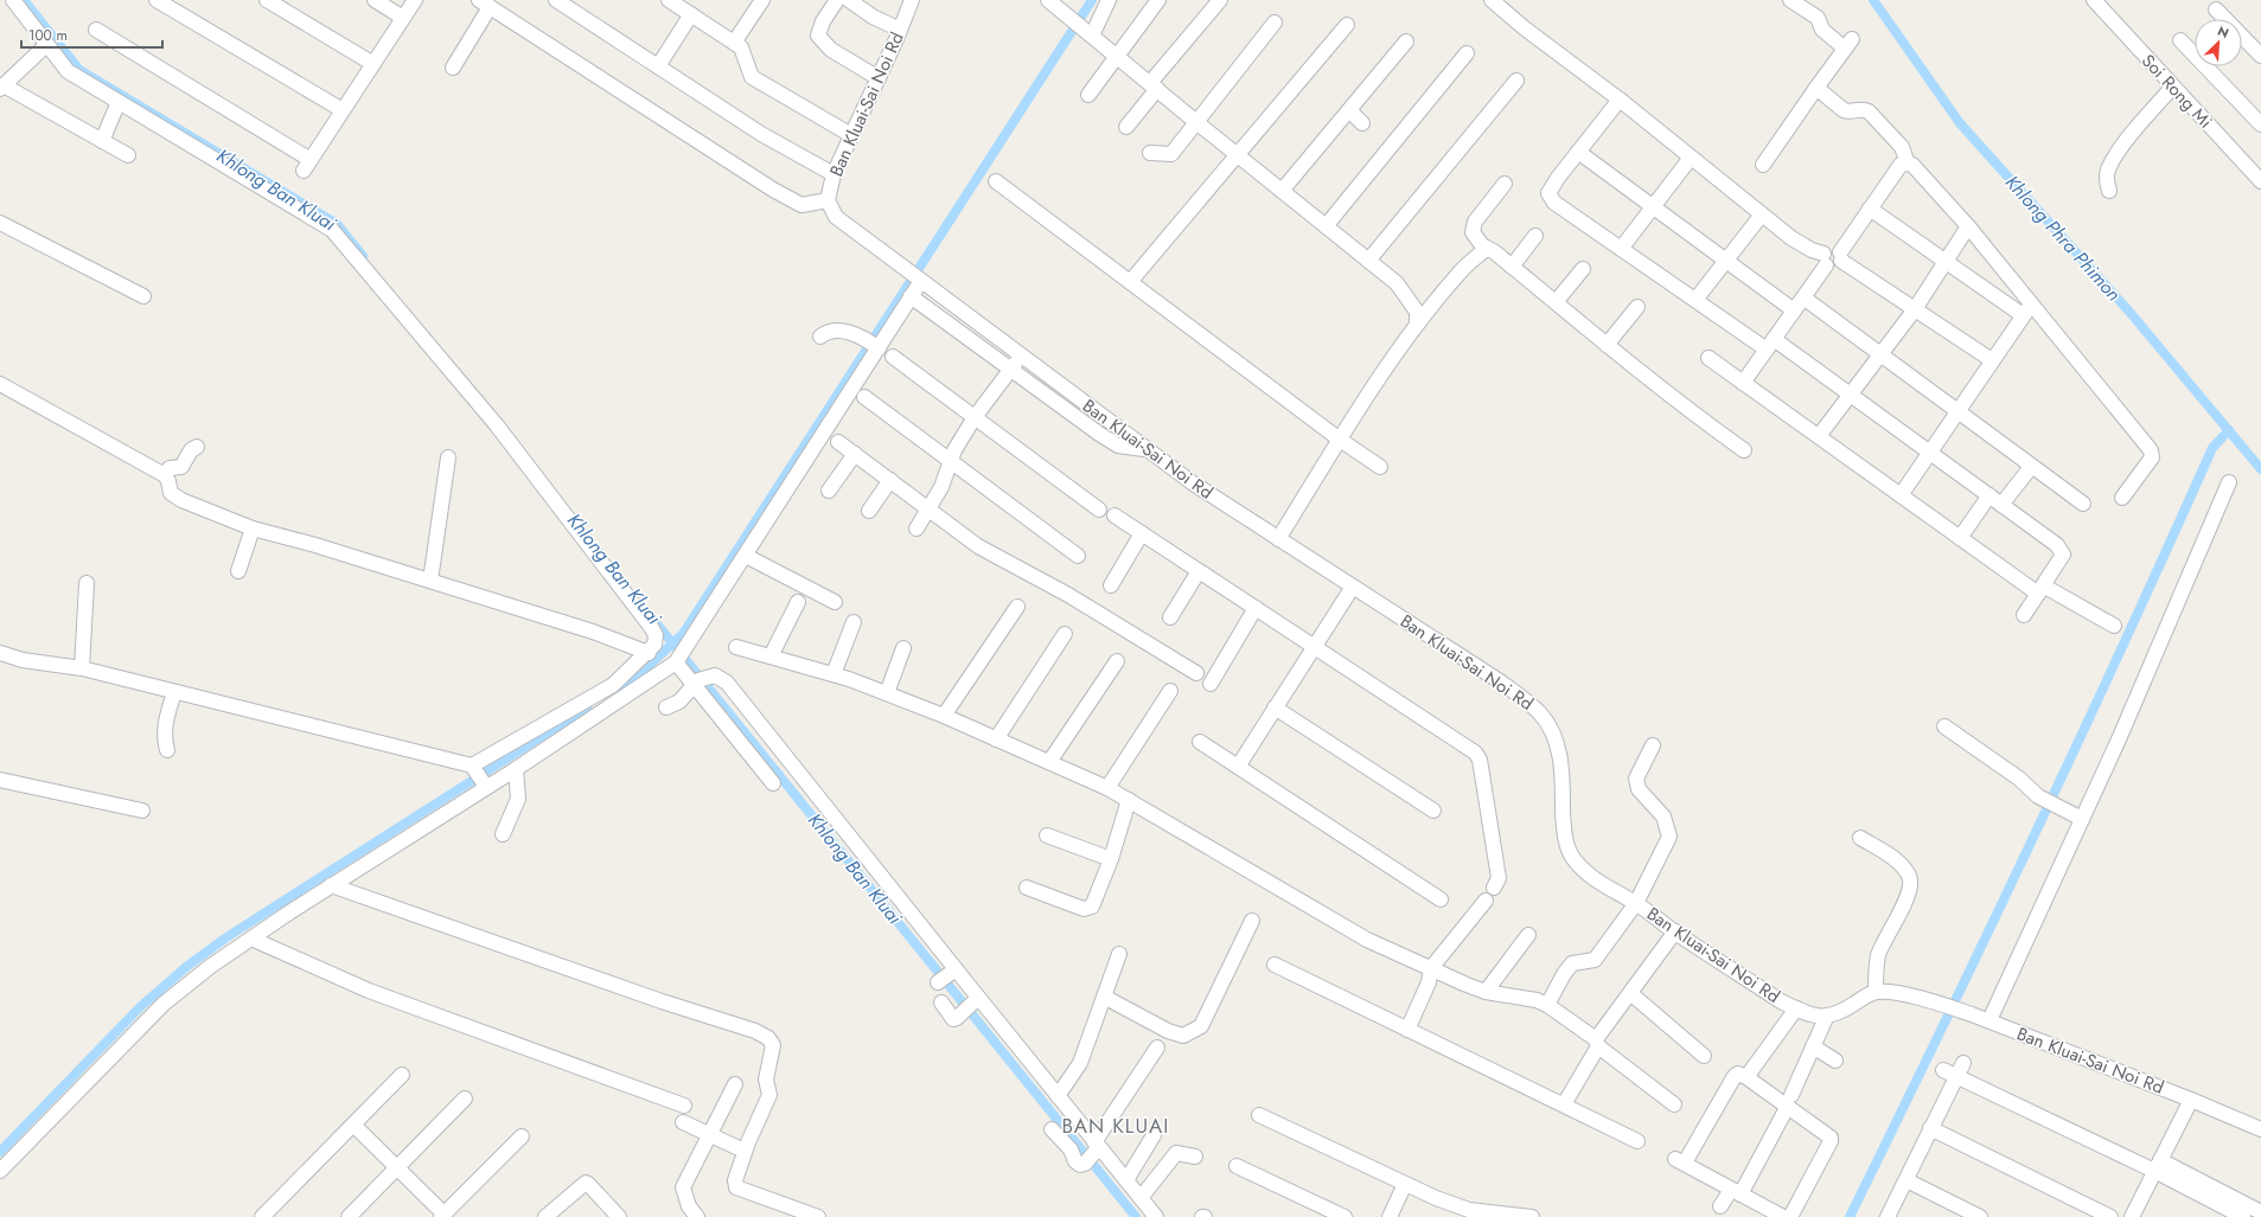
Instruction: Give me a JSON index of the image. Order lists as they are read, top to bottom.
{
  "streets": {
    "street": ["Soi Rong Mi", "Ban Kluai-Sai Noi Rd"]
  },
  "districts": ["BAN KLUAI"],
  "water": ["Khlong Ban Kluai", "Khlong Phra Phimon"],
  "scale_bar": "100 m",
  "north": "top right"
}
